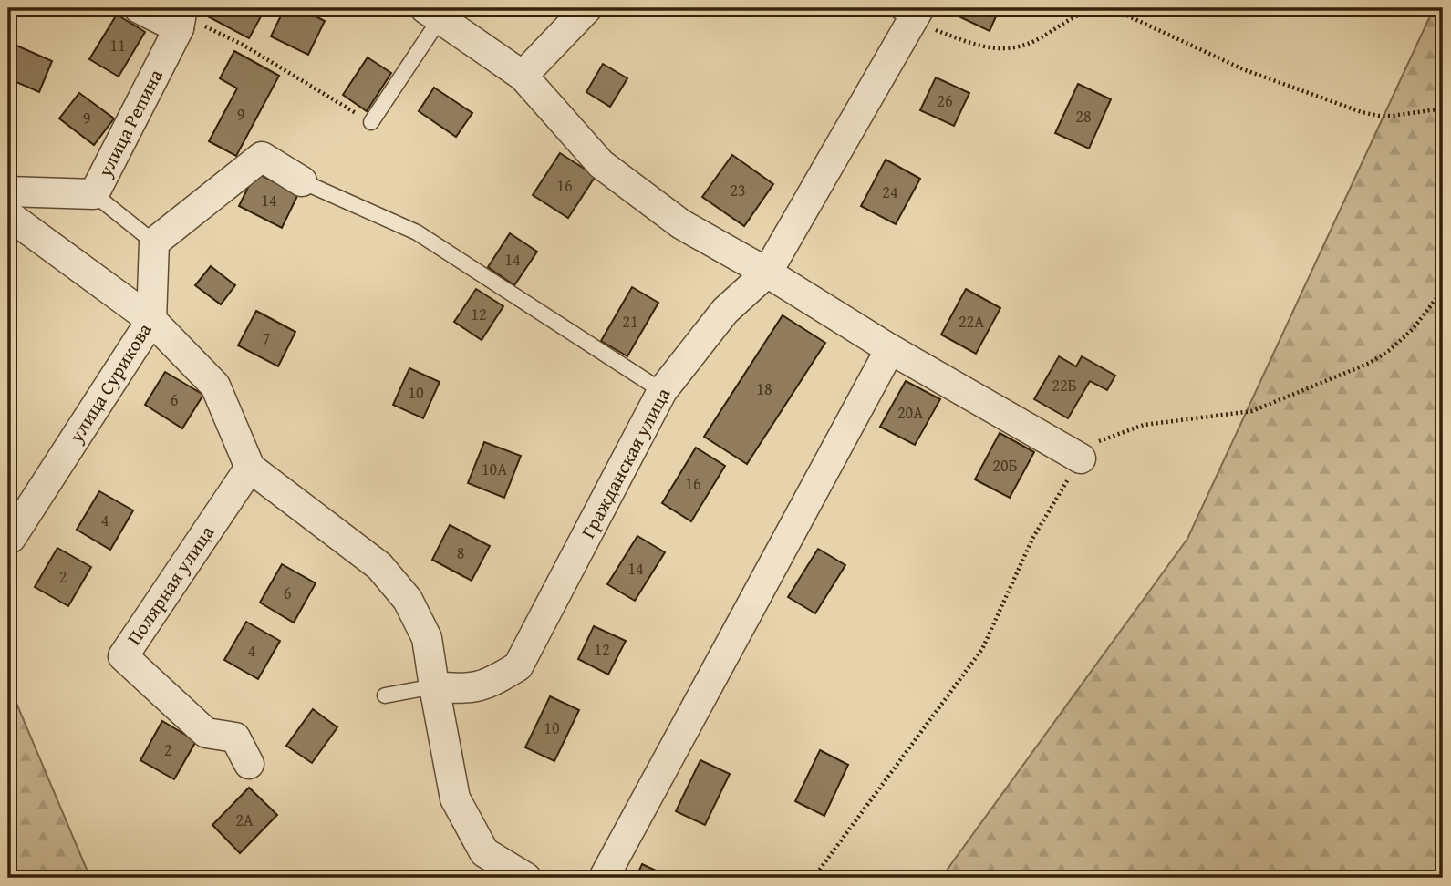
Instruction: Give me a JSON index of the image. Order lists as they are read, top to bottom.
{
  "streets": {
    "street": [
      "улица Репина",
      "улица Сурикова",
      "Гражданская улица",
      "Полярная улица"
    ]
  },
  "house_numbers": [
    "11",
    "26",
    "9",
    "28",
    "9",
    "16",
    "23",
    "24",
    "14",
    "14",
    "12",
    "21",
    "22А",
    "7",
    "22Б",
    "18",
    "10",
    "6",
    "20А",
    "20Б",
    "10А",
    "16",
    "4",
    "8",
    "14",
    "2",
    "6",
    "12",
    "4",
    "10",
    "2",
    "2А"
  ]
}
